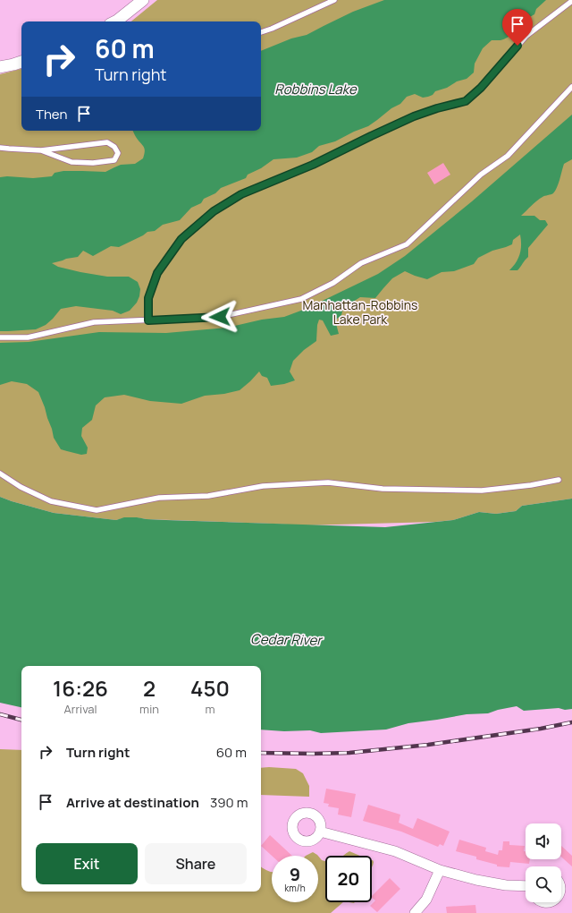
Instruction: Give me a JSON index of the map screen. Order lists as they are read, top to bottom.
{
  "water": ["Robbins Lake", "Cedar River"],
  "parks": ["Manhattan-Robbins Lake Park"],
  "page": {
    "turn": ["60 m", "Turn right"],
    "then": "Then",
    "eta": [
      "16:26",
      "Arrival",
      "2",
      "min",
      "450",
      "m"
    ],
    "list": [
      {
        "name": "Turn right",
        "value": "60 m"
      },
      {
        "name": "Arrive at destination",
        "value": "390 m"
      }
    ],
    "buttons": ["Exit", "Share"],
    "speed": "9 km/h",
    "limit": "20"
  }
}
